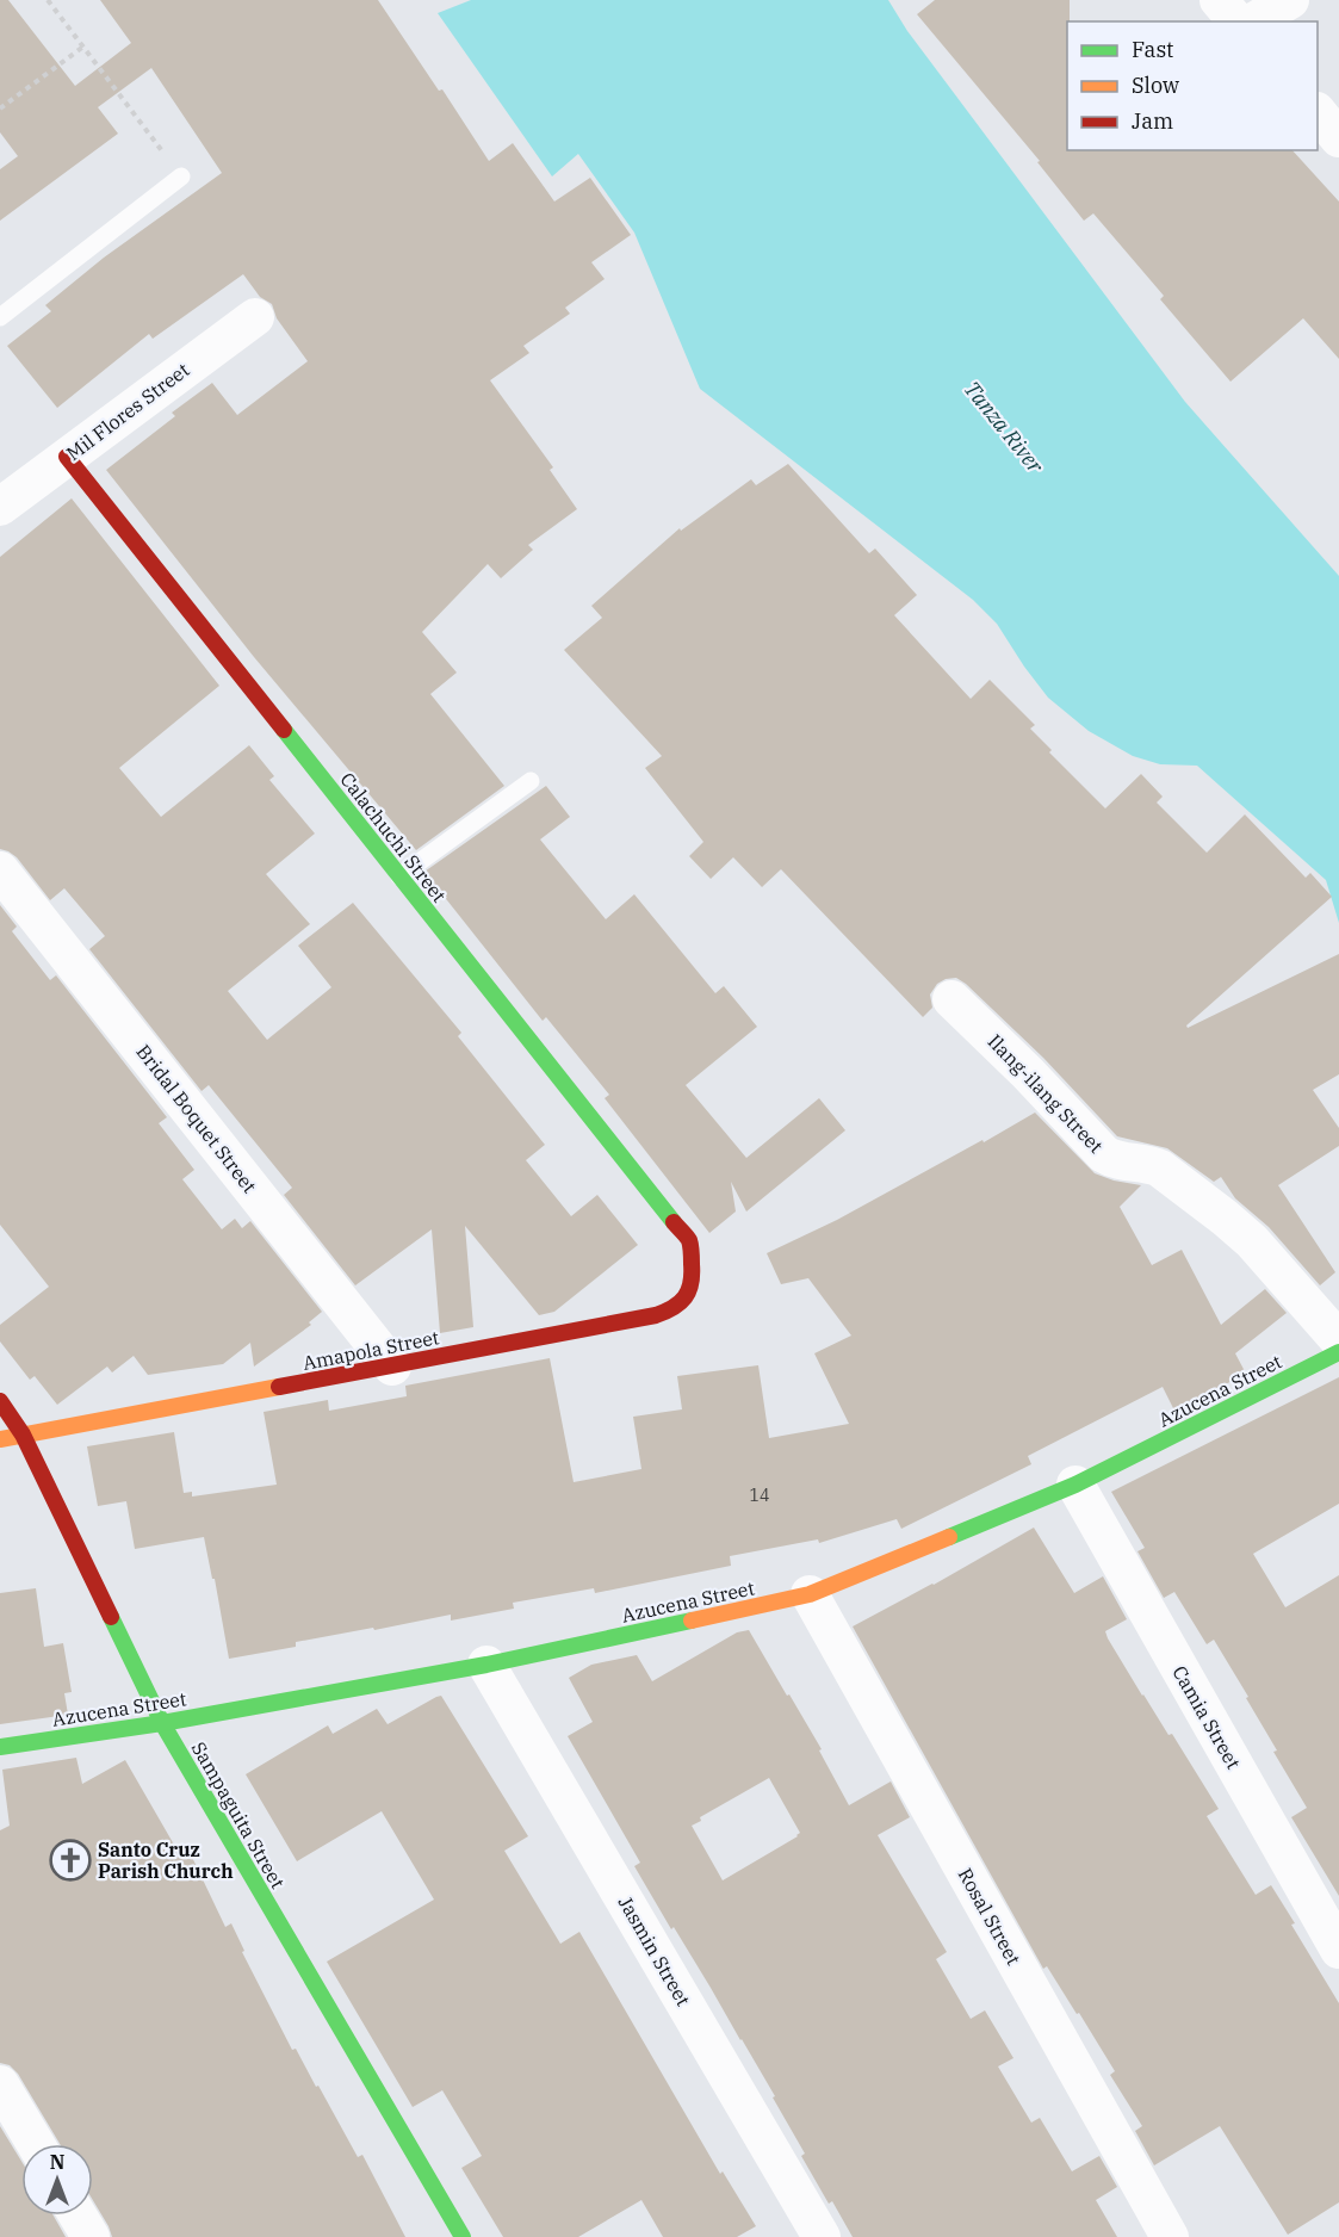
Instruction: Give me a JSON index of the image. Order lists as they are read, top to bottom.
{
  "streets": {
    "street": [
      "Mil Flores Street",
      "Calachuchi Street",
      "Ilang-ilang Street",
      "Bridal Boquet Street",
      "Amapola Street",
      "Azucena Street",
      "Camia Street",
      "Sampaguita Street",
      "Rosal Street",
      "Jasmin Street"
    ]
  },
  "crossings": [
    ["Mil Flores Street", "Calachuchi Street"],
    ["Calachuchi Street", "Amapola Street"],
    ["Bridal Boquet Street", "Amapola Street"],
    ["Amapola Street", "Sampaguita Street"],
    ["Azucena Street", "Camia Street"],
    ["Azucena Street", "Sampaguita Street"],
    ["Azucena Street", "Rosal Street"],
    ["Azucena Street", "Jasmin Street"]
  ],
  "water": ["Tanza River"],
  "places": {
    "church": ["Santo Cruz Parish Church"]
  },
  "house_numbers": ["14"],
  "legend": ["Fast", "Slow", "Jam"],
  "north": "top"
}
